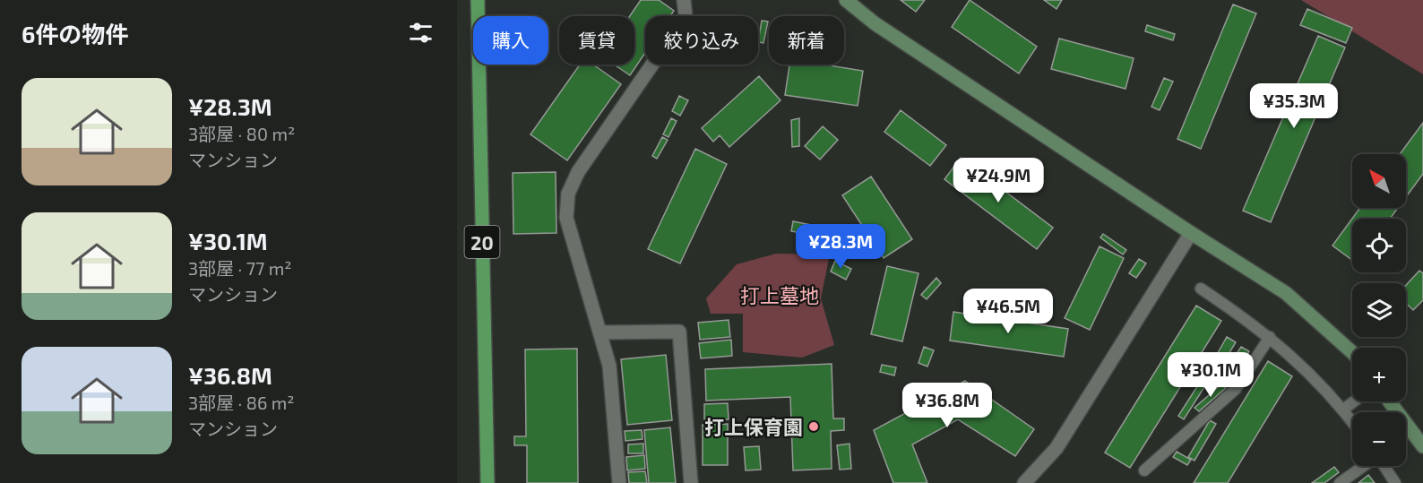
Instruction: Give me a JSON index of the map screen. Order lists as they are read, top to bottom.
{
  "streets": {
    "main road": ["20"]
  },
  "parks": ["打上墓地"],
  "places": ["打上保育園"],
  "north": "top left",
  "page": {
    "heading": "6件の物件",
    "chip": [
      "購入",
      "賃貸",
      "絞り込み",
      "新着"
    ],
    "list": [
      {
        "name": "¥28.3M",
        "note": "3部屋 · 80 m² · マンション"
      },
      {
        "name": "¥30.1M",
        "note": "3部屋 · 77 m² · マンション"
      },
      {
        "name": "¥36.8M",
        "note": "3部屋 · 86 m² · マンション"
      }
    ],
    "price": [
      "¥35.3M",
      "¥24.9M",
      "¥28.3M",
      "¥46.5M",
      "¥30.1M",
      "¥36.8M"
    ],
    "map_buttons": ["+", "−"]
  }
}
